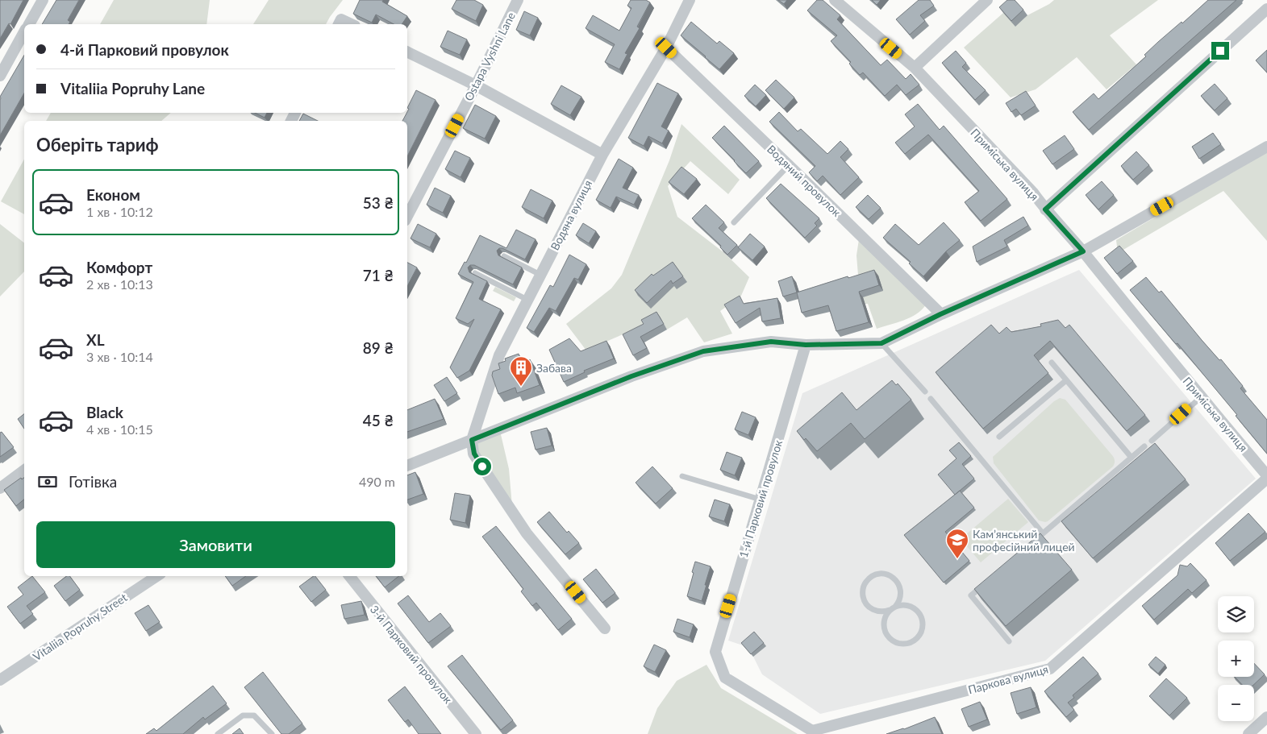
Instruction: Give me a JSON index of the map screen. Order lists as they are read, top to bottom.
{
  "streets": {
    "street": [
      "Ostapa Vyshni Lane",
      "Приміська вулиця",
      "Водяний провулок",
      "Водяна вулиця",
      "1-й Парковий провулок",
      "Vitaliia Popruhy Street",
      "3-й Парковий провулок",
      "Паркова вулиця"
    ]
  },
  "crossings": [
    ["Приміська вулиця", "Паркова вулиця"],
    ["Водяний провулок", "Водяна вулиця"],
    ["1-й Парковий провулок", "Паркова вулиця"]
  ],
  "places": {
    "building": ["Забава"],
    "school or university": ["Кам’янський професійний лицей"]
  },
  "page": {
    "banner": ["4-й Парковий провулок", "Vitaliia Popruhy Lane"],
    "heading": "Оберіть тариф",
    "list": [
      {
        "name": "Економ",
        "note": "1 хв · 10:12",
        "value": "53 ₴"
      },
      {
        "name": "Комфорт",
        "note": "2 хв · 10:13",
        "value": "71 ₴"
      },
      {
        "name": "XL",
        "note": "3 хв · 10:14",
        "value": "89 ₴"
      },
      {
        "name": "Black",
        "note": "4 хв · 10:15",
        "value": "45 ₴"
      }
    ],
    "pay": ["Готівка", "490 m"],
    "buttons": "Замовити",
    "map_buttons": ["+", "−"]
  }
}
